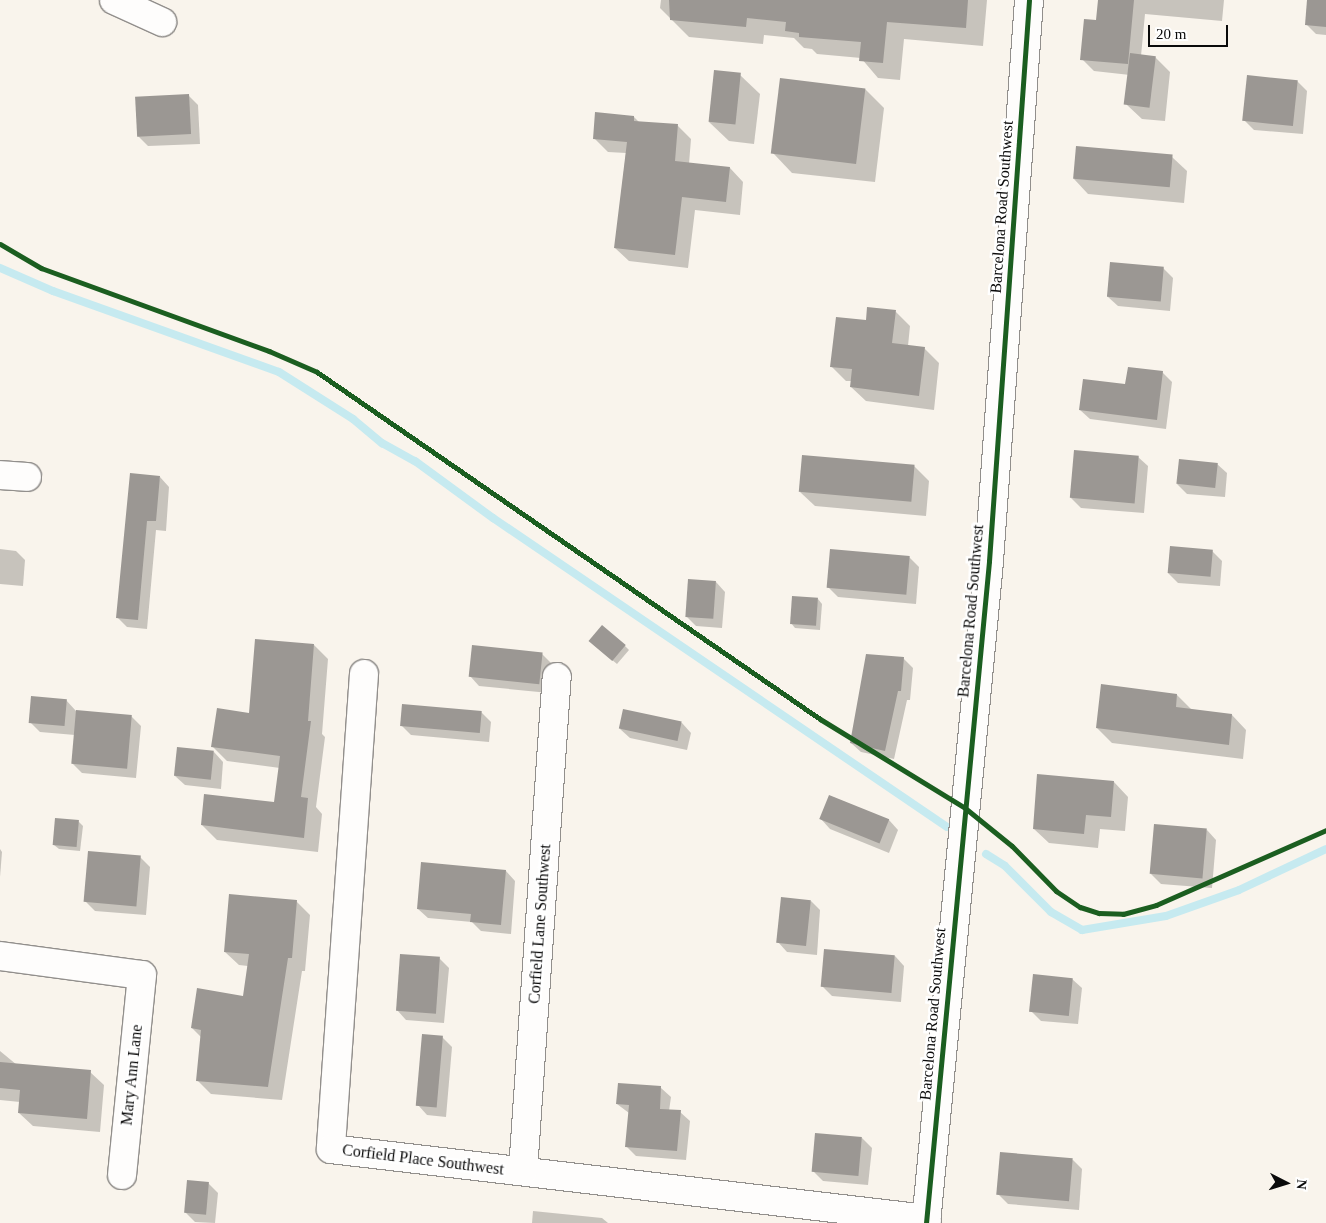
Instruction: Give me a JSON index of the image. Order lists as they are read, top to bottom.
{
  "streets": {
    "street": [
      "Barcelona Road Southwest",
      "Corfield Lane Southwest",
      "Mary Ann Lane",
      "Corfield Place Southwest"
    ]
  },
  "crossings": [
    ["Barcelona Road Southwest", "Corfield Place Southwest"],
    ["Corfield Lane Southwest", "Corfield Place Southwest"]
  ],
  "scale_bar": "20 m",
  "north": "right"
}
